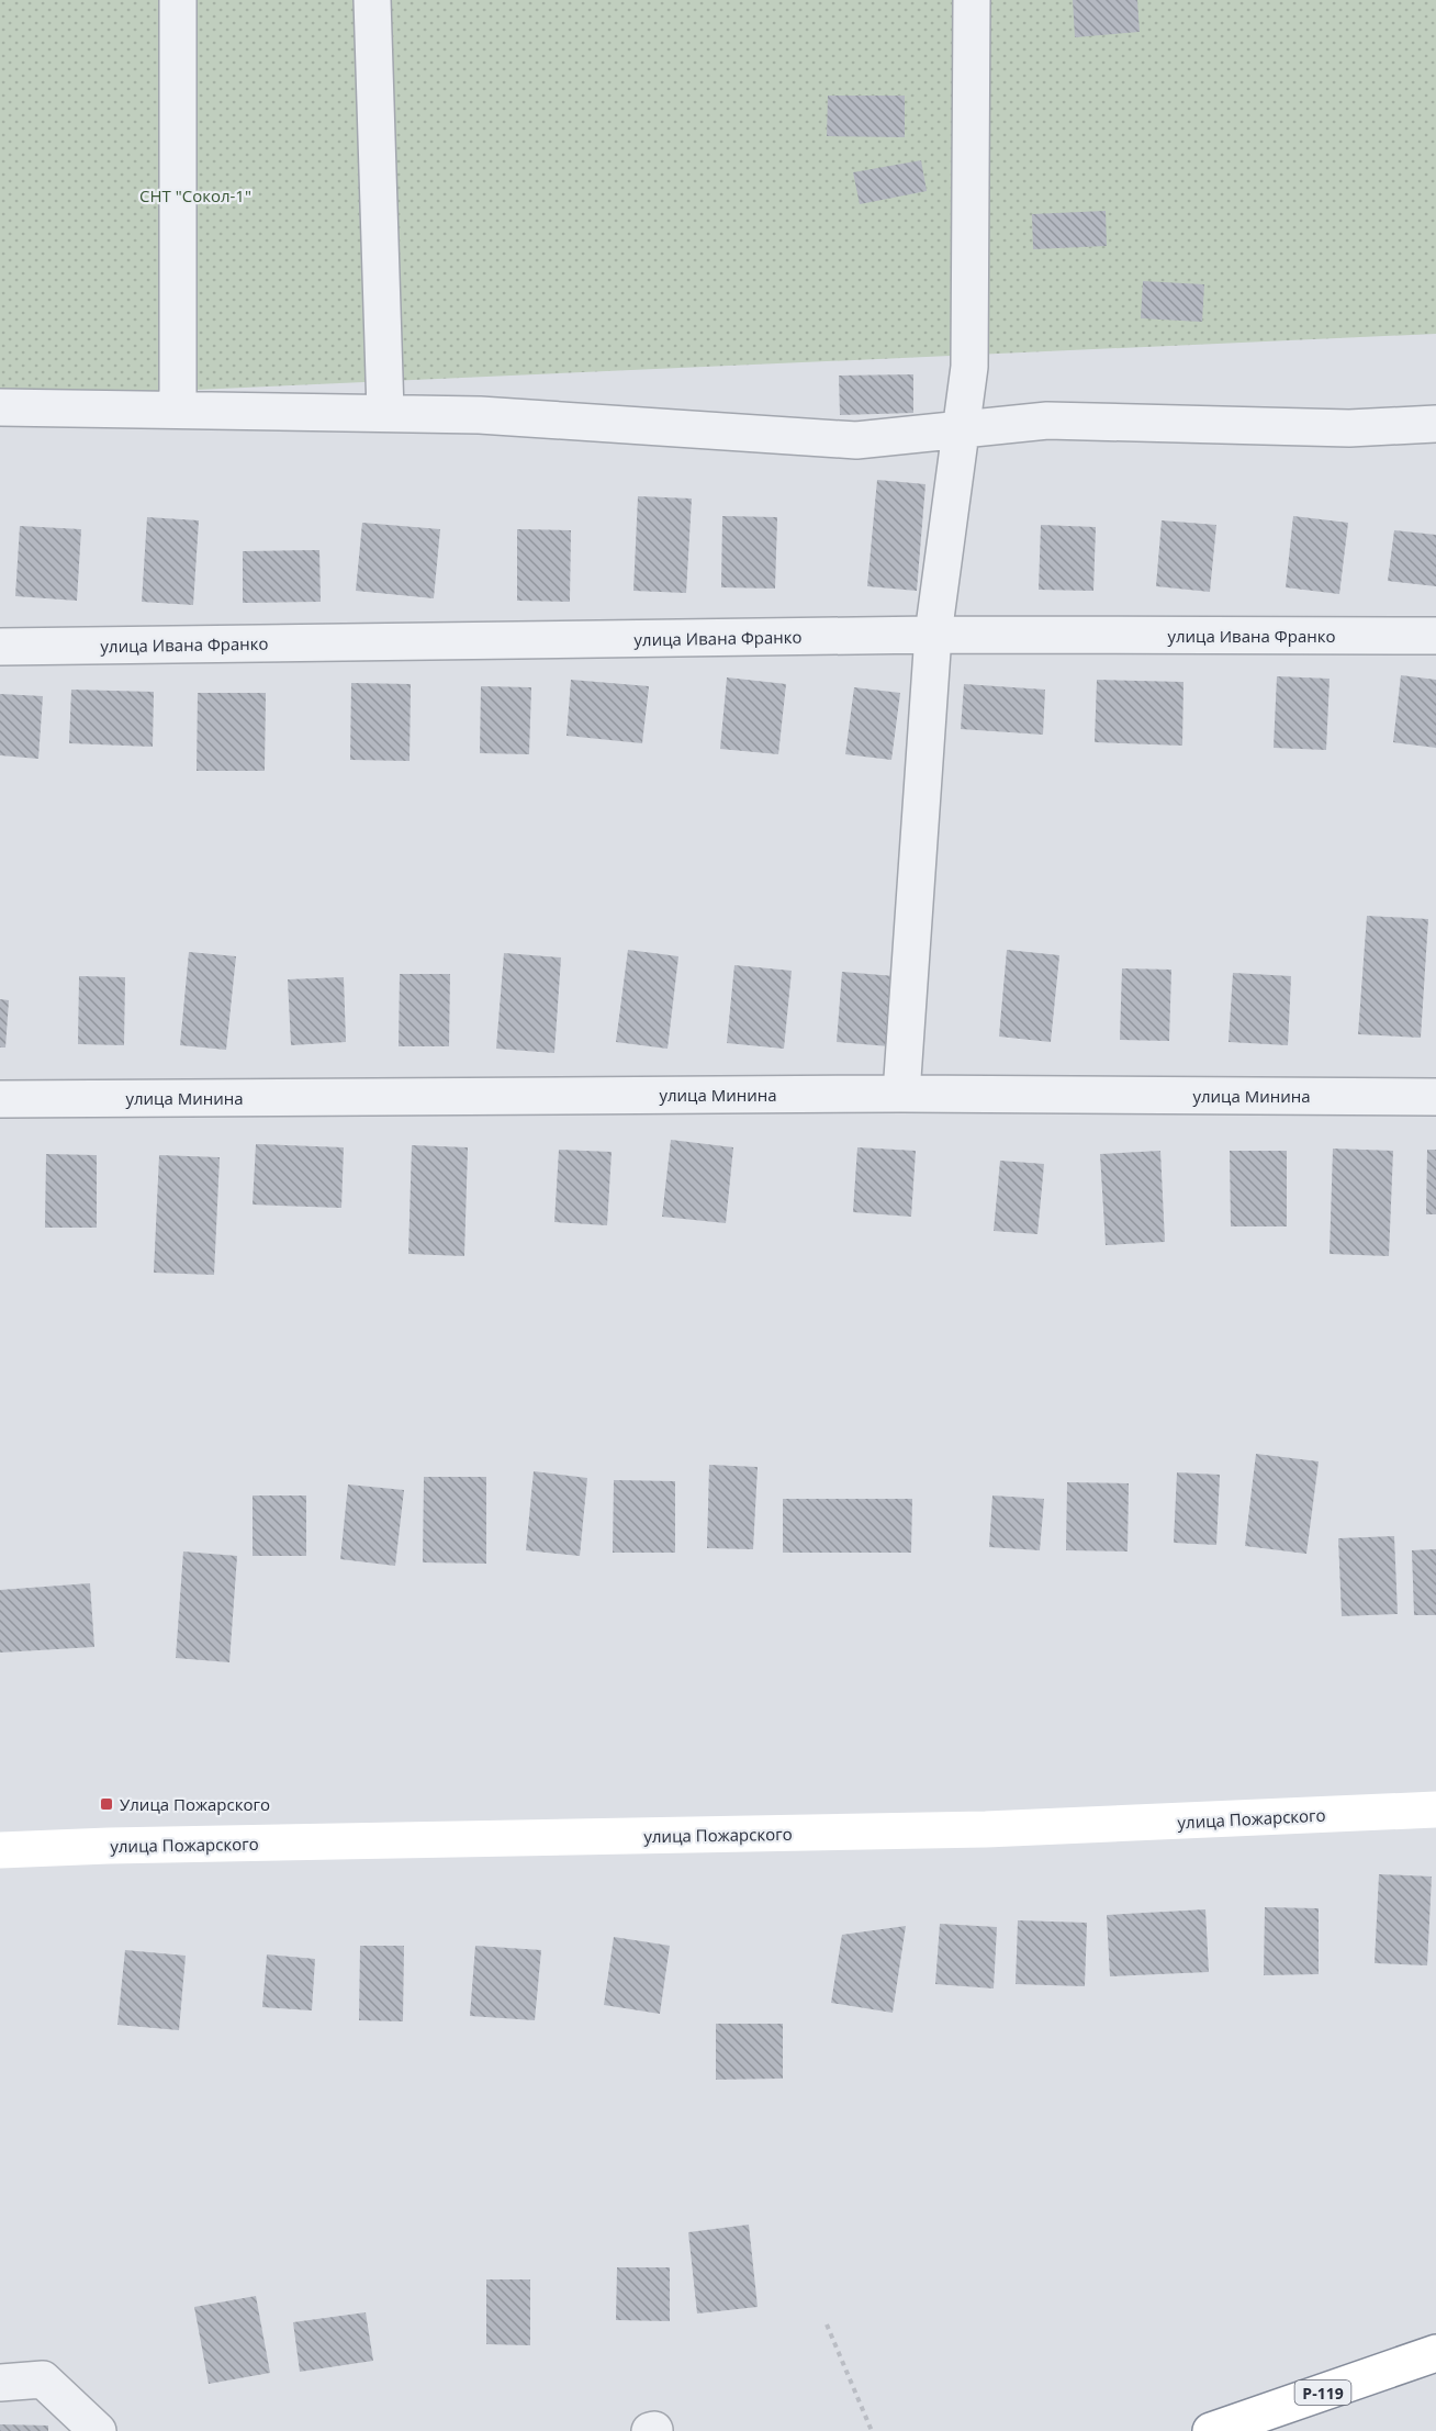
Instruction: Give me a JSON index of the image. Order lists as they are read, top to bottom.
{
  "streets": {
    "main road": ["улица Пожарского", "Р-119"],
    "street": ["улица Ивана Франко", "улица Минина"]
  },
  "parks": ["СНТ \"Сокол-1\""],
  "places": {
    "transit": ["Улица Пожарского"]
  }
}
